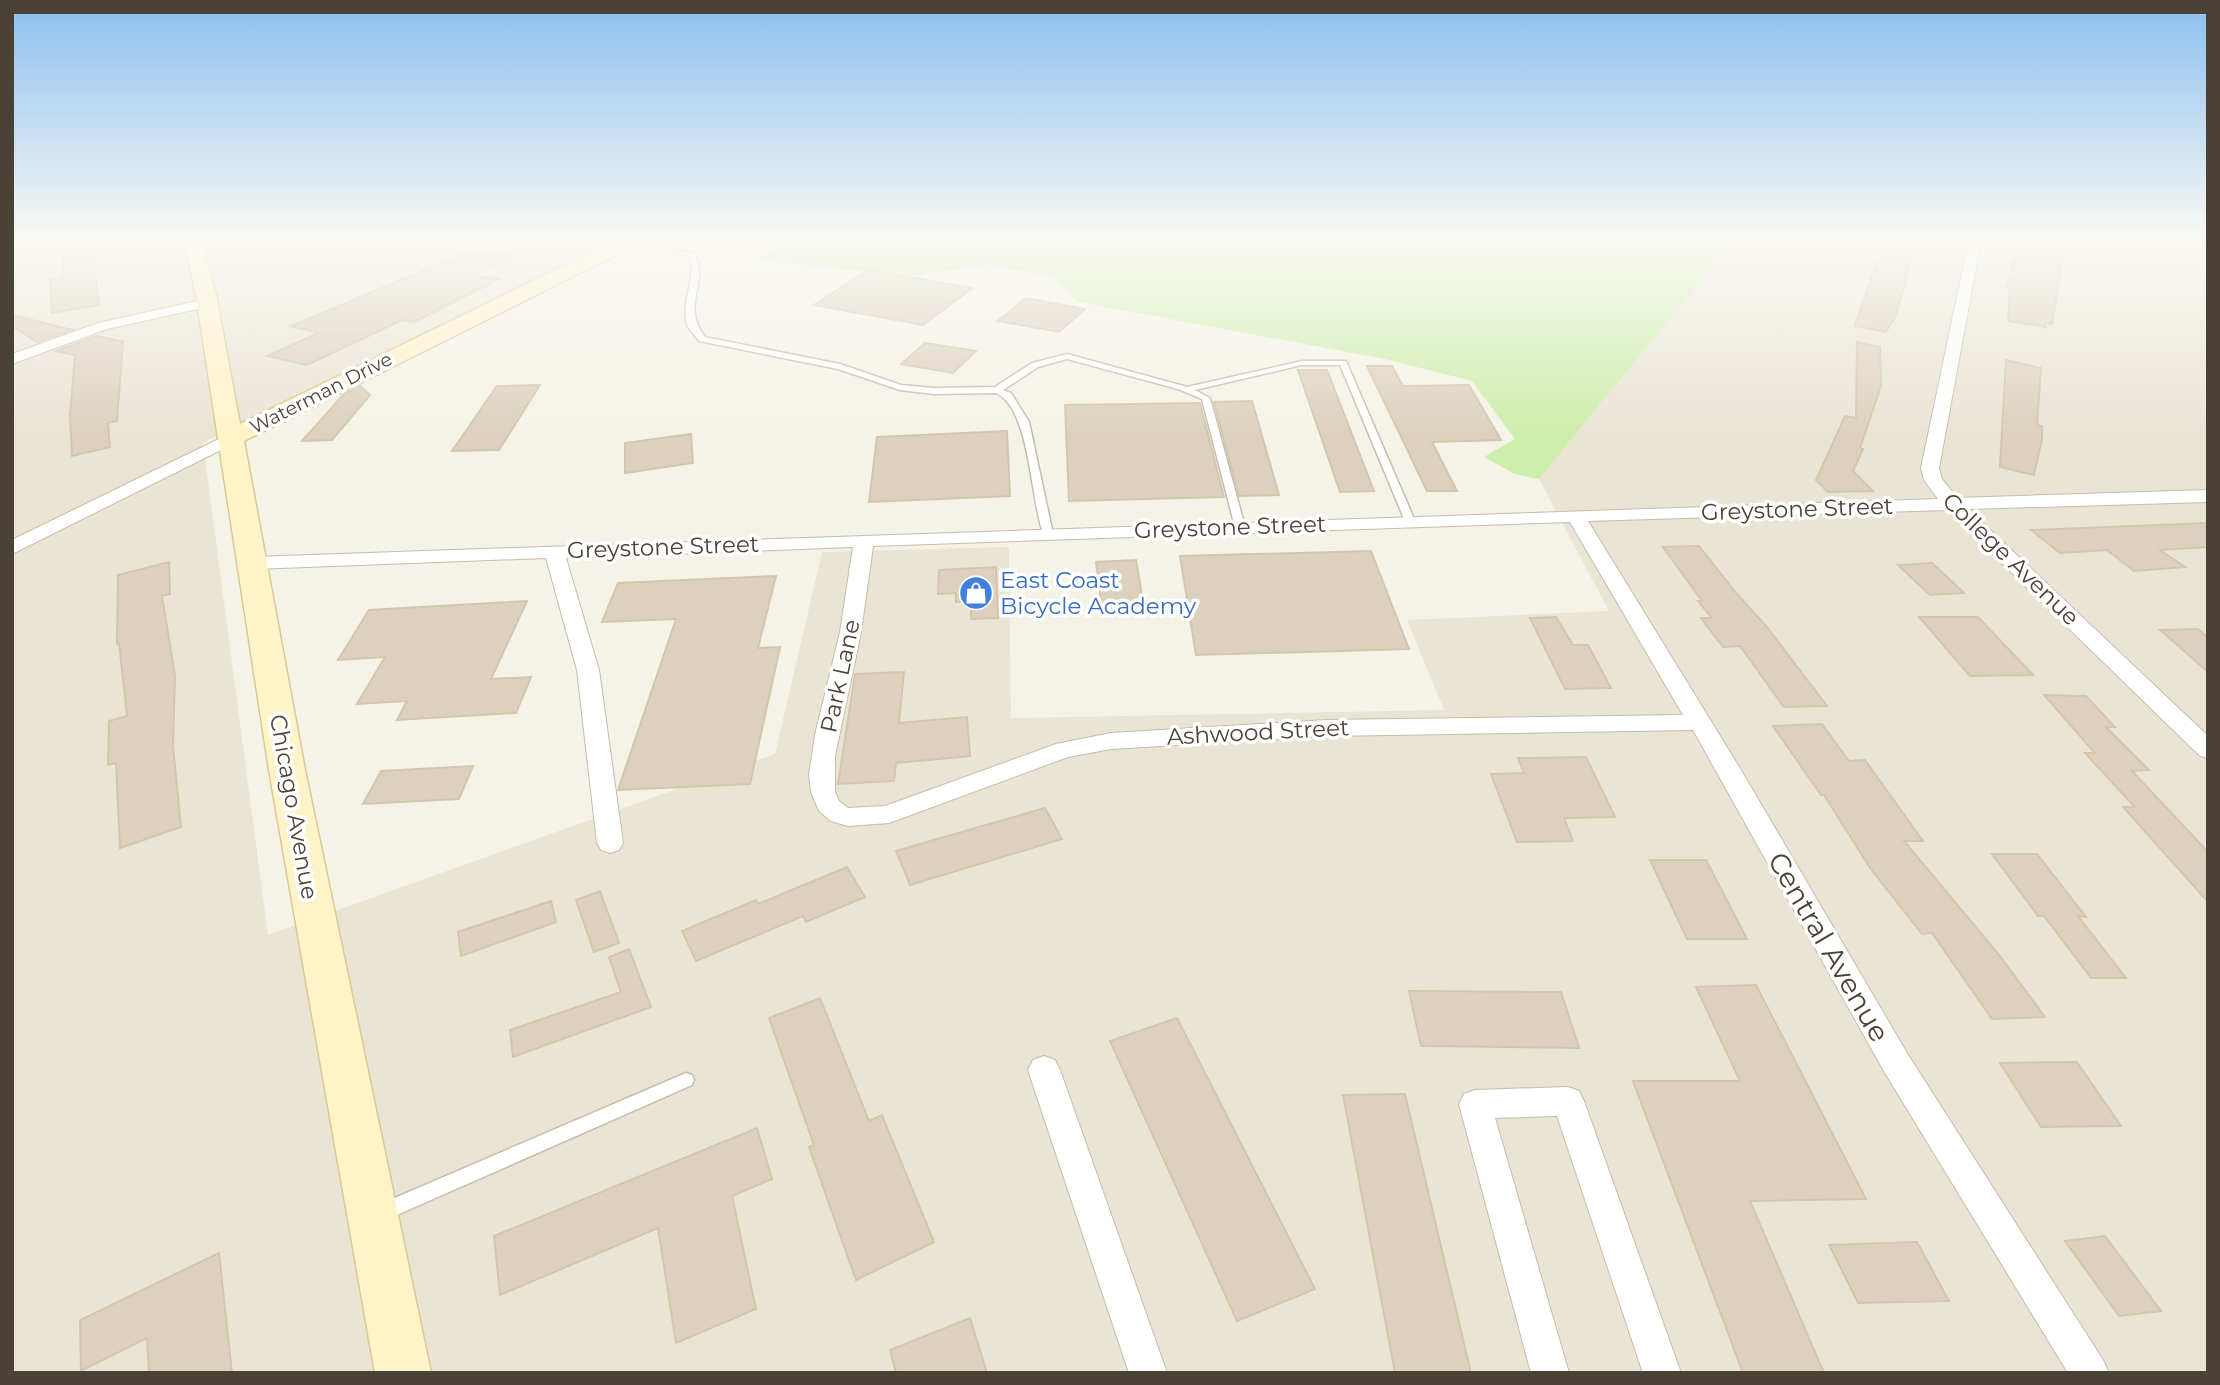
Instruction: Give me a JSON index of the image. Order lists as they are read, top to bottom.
{
  "streets": {
    "street": [
      "Waterman Drive",
      "Greystone Street",
      "College Avenue",
      "Park Lane",
      "Ashwood Street",
      "Chicago Avenue",
      "Central Avenue"
    ]
  },
  "crossings": [
    ["Waterman Drive", "Chicago Avenue"],
    ["Greystone Street", "College Avenue"],
    ["Greystone Street", "Park Lane"],
    ["Greystone Street", "Chicago Avenue"],
    ["Greystone Street", "Central Avenue"],
    ["Park Lane", "Ashwood Street"],
    ["Ashwood Street", "Central Avenue"]
  ],
  "places": {
    "shop": ["East Coast Bicycle Academy"]
  }
}
